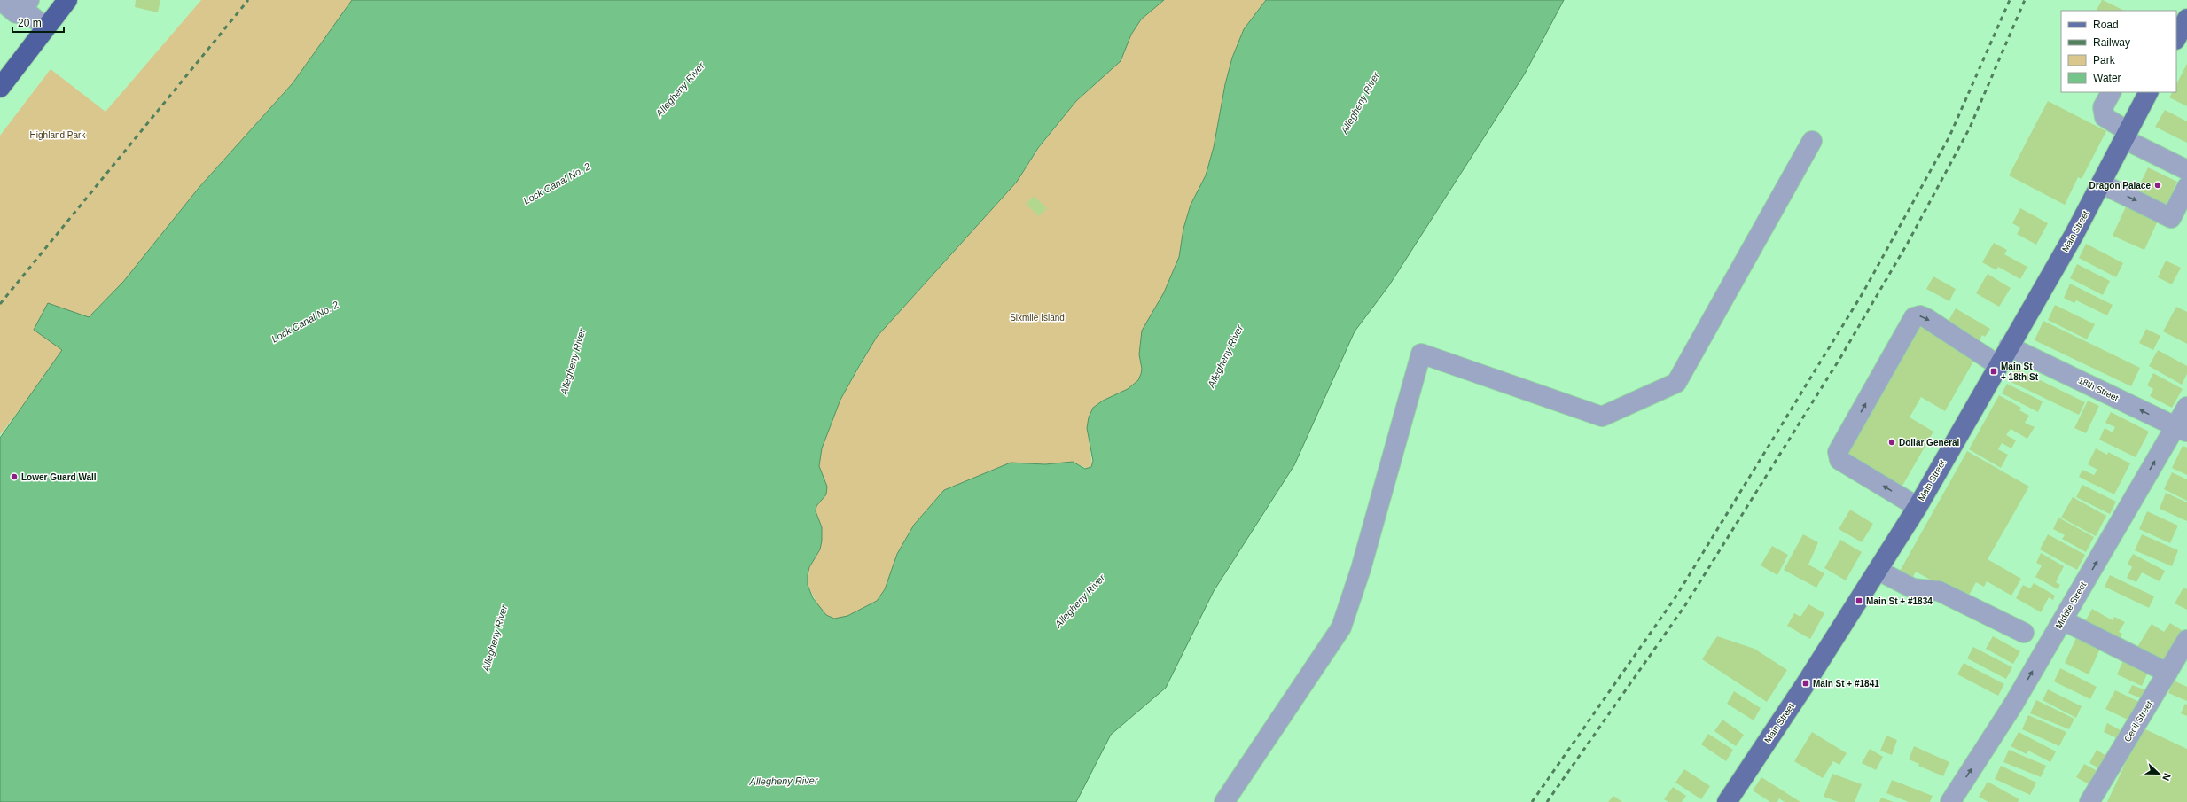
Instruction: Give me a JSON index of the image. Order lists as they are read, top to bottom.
{
  "streets": {
    "main road": ["Main Street"],
    "street": ["18th Street", "Middle Street", "Cecil Street"]
  },
  "crossings": [
    ["Main Street", "18th Street"],
    ["18th Street", "Middle Street"]
  ],
  "one_way": ["18th Street", "Middle Street"],
  "water": ["Allegheny River", "Lock Canal No. 2"],
  "parks": ["Highland Park", "Sixmile Island"],
  "places": {
    "other": ["Dragon Palace", "Dollar General", "Lower Guard Wall"],
    "transit": ["Main St + 18th St", "Main St + #1834", "Main St + #1841"]
  },
  "legend": [
    "Road",
    "Railway",
    "Park",
    "Water"
  ],
  "scale_bar": "20 m",
  "north": "right"
}
